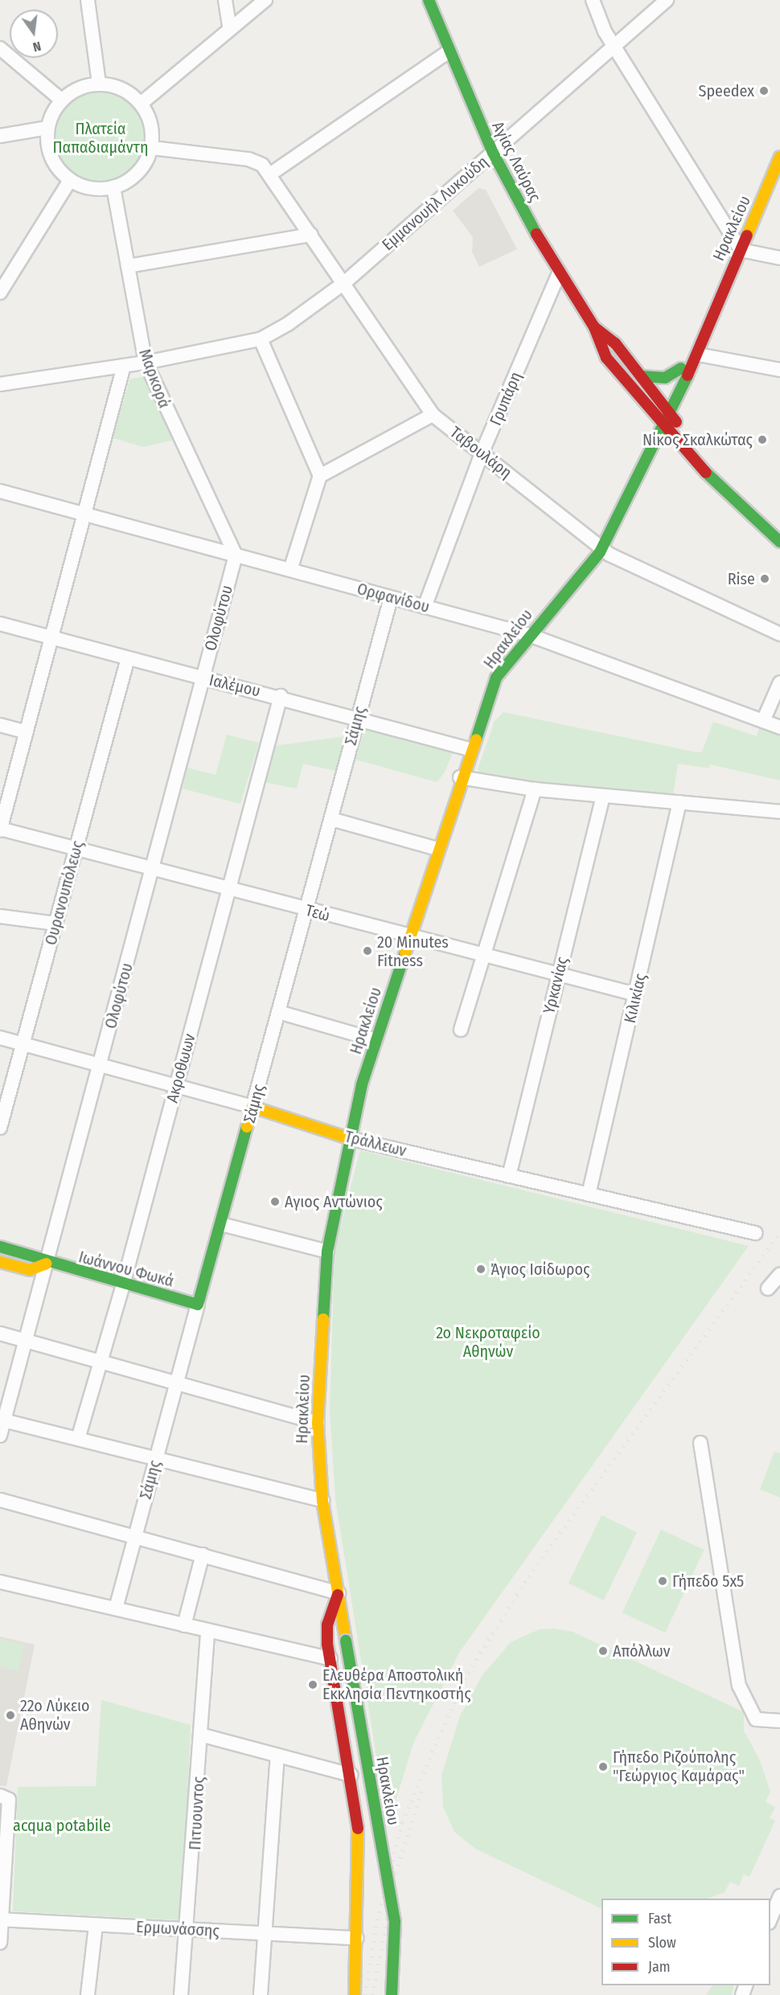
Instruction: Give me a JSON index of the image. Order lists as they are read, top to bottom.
{
  "streets": {
    "main road": [
      "Αγίας Λαύρας",
      "Ηρακλείου",
      "Σάμης",
      "Τράλλεων",
      "Ιωάννου Φωκά"
    ],
    "street": [
      "Εμμανουήλ Λυκούδη",
      "Μαρκορά",
      "Γρυπάρη",
      "Ταβουλάρη",
      "Ορφανίδου",
      "Ολοφύτου",
      "Ιαλέμου",
      "Ουρανουπόλεως",
      "Τεώ",
      "Υρκανίας",
      "Κιλικίας",
      "Ακροθωων",
      "Πιτυουντος",
      "Ερμωνάσσης"
    ]
  },
  "crossings": [
    ["Αγίας Λαύρας", "Εμμανουήλ Λυκούδη"],
    ["Αγίας Λαύρας", "Ηρακλείου"],
    ["Αγίας Λαύρας", "Γρυπάρη"],
    ["Εμμανουήλ Λυκούδη", "Ταβουλάρη"],
    ["Ηρακλείου", "Ταβουλάρη"],
    ["Ηρακλείου", "Ορφανίδου"],
    ["Ηρακλείου", "Ιαλέμου"],
    ["Ηρακλείου", "Τεώ"],
    ["Ηρακλείου", "Τράλλεων"],
    ["Ηρακλείου", "Ερμωνάσσης"],
    ["Μαρκορά", "Ορφανίδου"],
    ["Μαρκορά", "Ολοφύτου"],
    ["Γρυπάρη", "Ταβουλάρη"],
    ["Γρυπάρη", "Ορφανίδου"],
    ["Ορφανίδου", "Ολοφύτου"],
    ["Ορφανίδου", "Σάμης"],
    ["Ολοφύτου", "Ιαλέμου"],
    ["Ολοφύτου", "Τεώ"],
    ["Ολοφύτου", "Τράλλεων"],
    ["Ολοφύτου", "Ιωάννου Φωκά"],
    ["Ιαλέμου", "Σάμης"],
    ["Ιαλέμου", "Ουρανουπόλεως"],
    ["Ιαλέμου", "Ακροθωων"],
    ["Σάμης", "Τεώ"],
    ["Σάμης", "Τράλλεων"],
    ["Σάμης", "Ιωάννου Φωκά"],
    ["Ουρανουπόλεως", "Τεώ"],
    ["Ουρανουπόλεως", "Τράλλεων"],
    ["Τεώ", "Υρκανίας"],
    ["Τεώ", "Κιλικίας"],
    ["Τεώ", "Ακροθωων"],
    ["Υρκανίας", "Τράλλεων"],
    ["Κιλικίας", "Τράλλεων"],
    ["Ακροθωων", "Τράλλεων"],
    ["Ακροθωων", "Ιωάννου Φωκά"],
    ["Πιτυουντος", "Ερμωνάσσης"]
  ],
  "parks": ["Πλατεία Παπαδιαμάντη", "2ο Νεκροταφείο Αθηνών", "acqua potabile"],
  "places": [
    "Speedex",
    "Νίκος Σκαλκώτας",
    "Rise",
    "20 Μinutes Fitness",
    "Αγιος Αντώνιος",
    "Άγιος Ισίδωρος",
    "Γήπεδο 5x5",
    "Απόλλων",
    "Ελευθέρα Αποστολική Εκκλησία Πεντηκοστής",
    "22ο Λύκειο Αθηνών",
    "Γήπεδο Ριζούπολης \"Γεώργιος Καμάρας\""
  ],
  "legend": ["Fast", "Slow", "Jam"],
  "north": "bottom"
}
